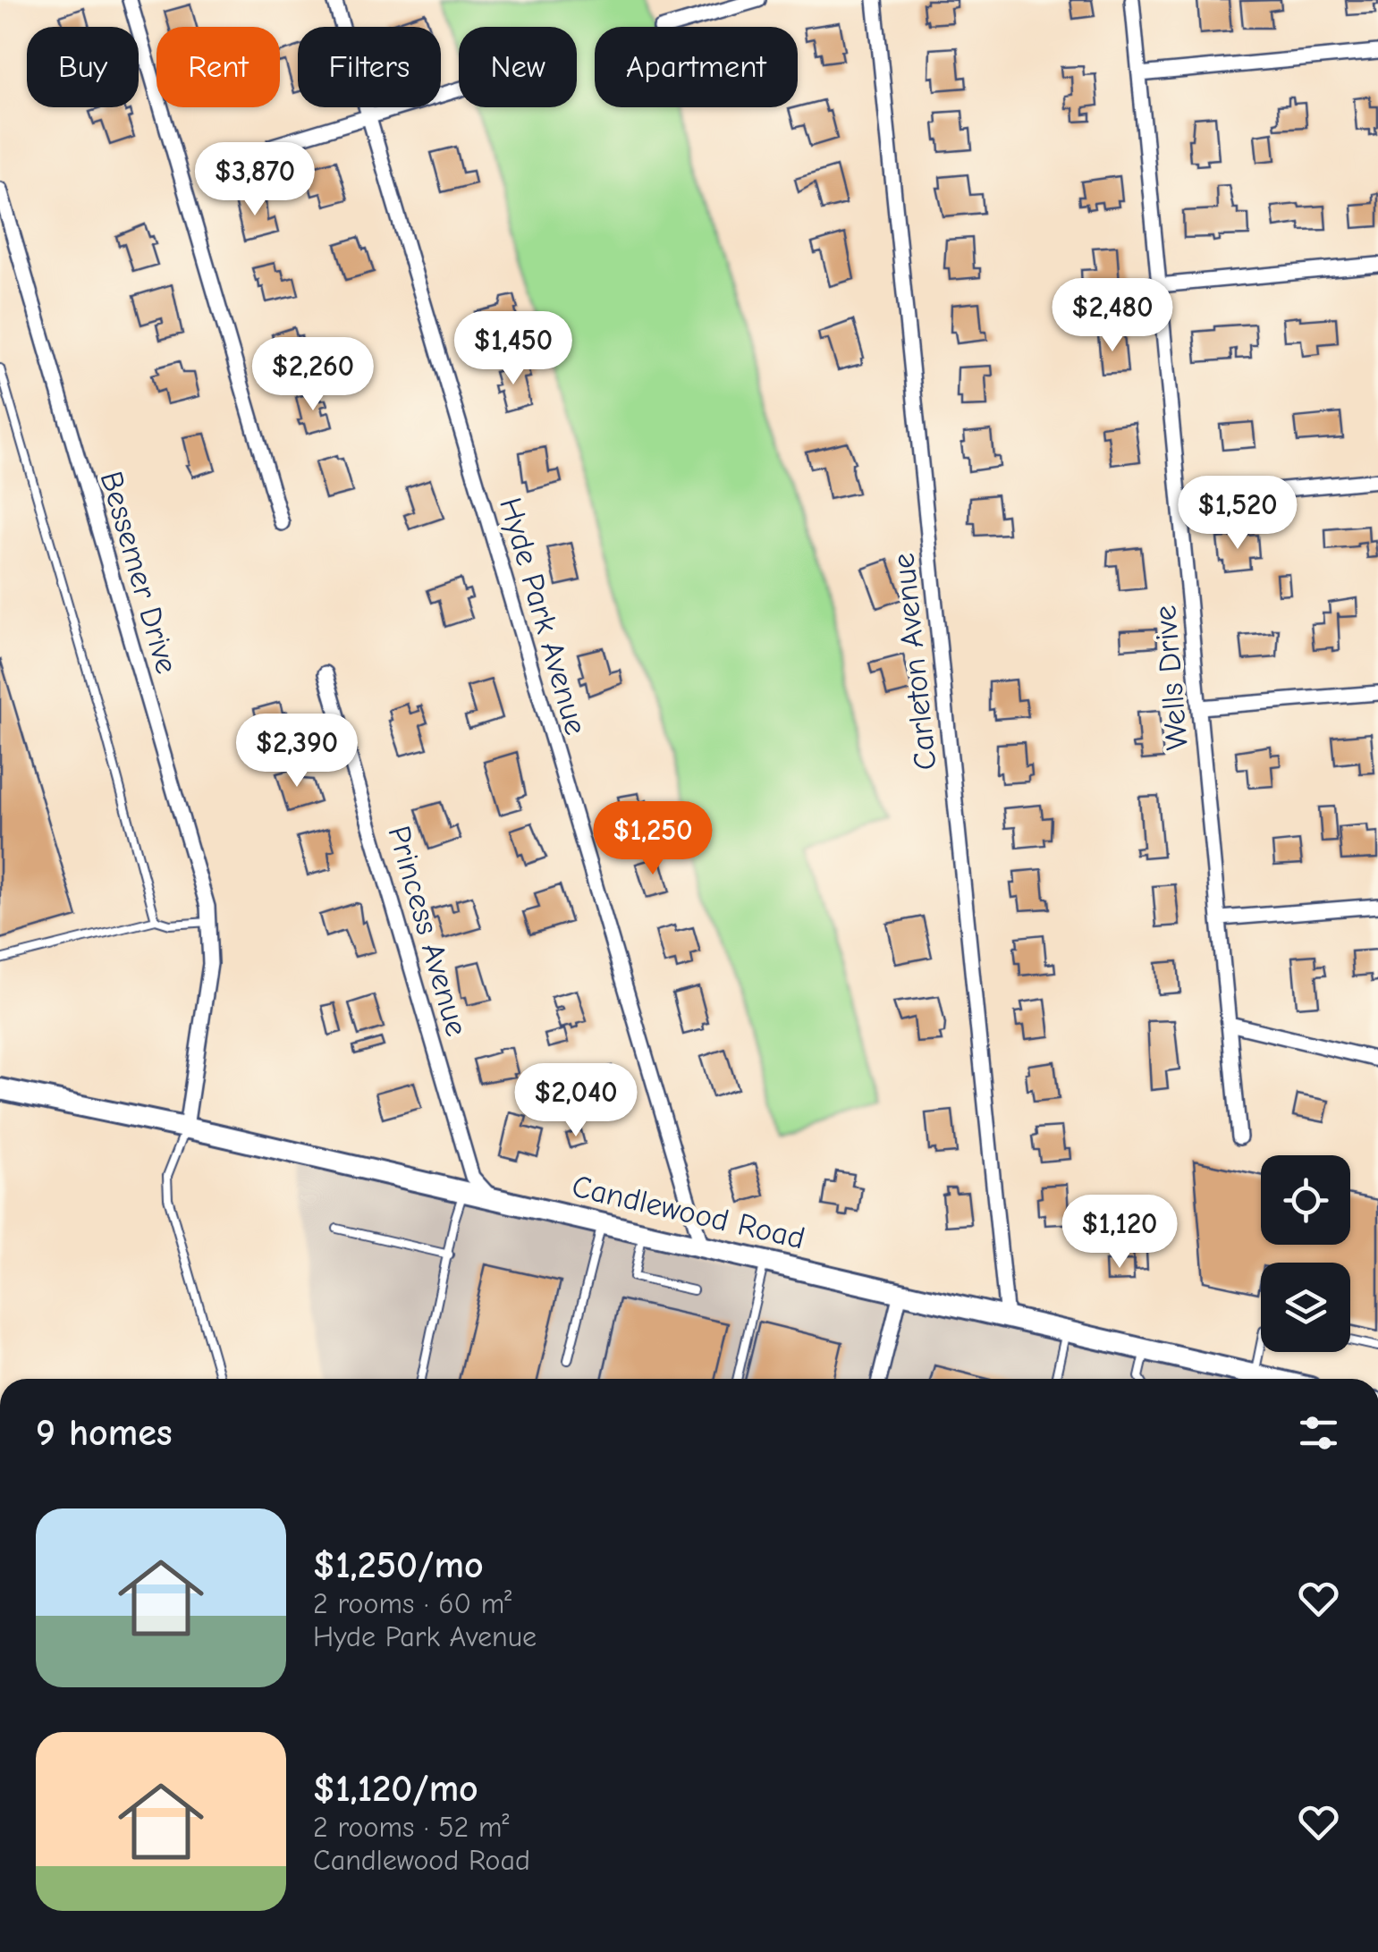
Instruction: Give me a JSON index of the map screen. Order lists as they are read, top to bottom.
{
  "streets": {
    "street": [
      "Bessemer Drive",
      "Hyde Park Avenue",
      "Carleton Avenue",
      "Wells Drive",
      "Princess Avenue",
      "Candlewood Road"
    ]
  },
  "crossings": [
    ["Bessemer Drive", "Candlewood Road"],
    ["Hyde Park Avenue", "Candlewood Road"],
    ["Carleton Avenue", "Candlewood Road"],
    ["Princess Avenue", "Candlewood Road"]
  ],
  "page": {
    "chip": [
      "Buy",
      "Rent",
      "Filters",
      "New",
      "Apartment"
    ],
    "price": [
      "$3,870",
      "$2,480",
      "$1,450",
      "$2,260",
      "$1,520",
      "$2,390",
      "$1,250",
      "$2,040",
      "$1,120"
    ],
    "heading": "9 homes",
    "list": [
      {
        "name": "$1,250/mo",
        "note": "2 rooms · 60 m² · Hyde Park Avenue"
      },
      {
        "name": "$1,120/mo",
        "note": "2 rooms · 52 m² · Candlewood Road"
      }
    ]
  }
}
